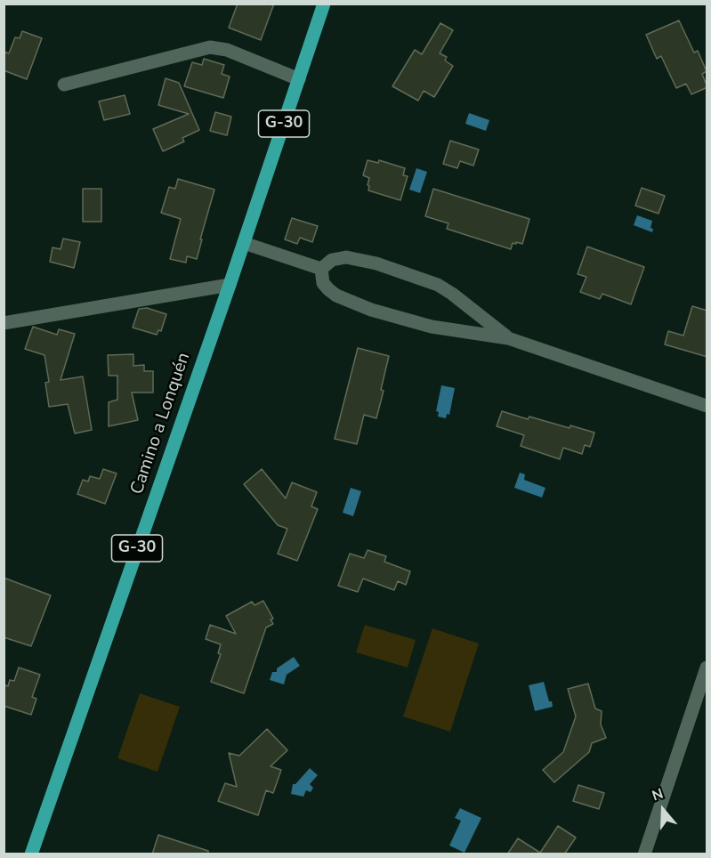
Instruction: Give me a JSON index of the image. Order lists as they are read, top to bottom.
{
  "streets": {
    "main road": ["G-30", "Camino a Lonquén"]
  },
  "north": "top"
}
